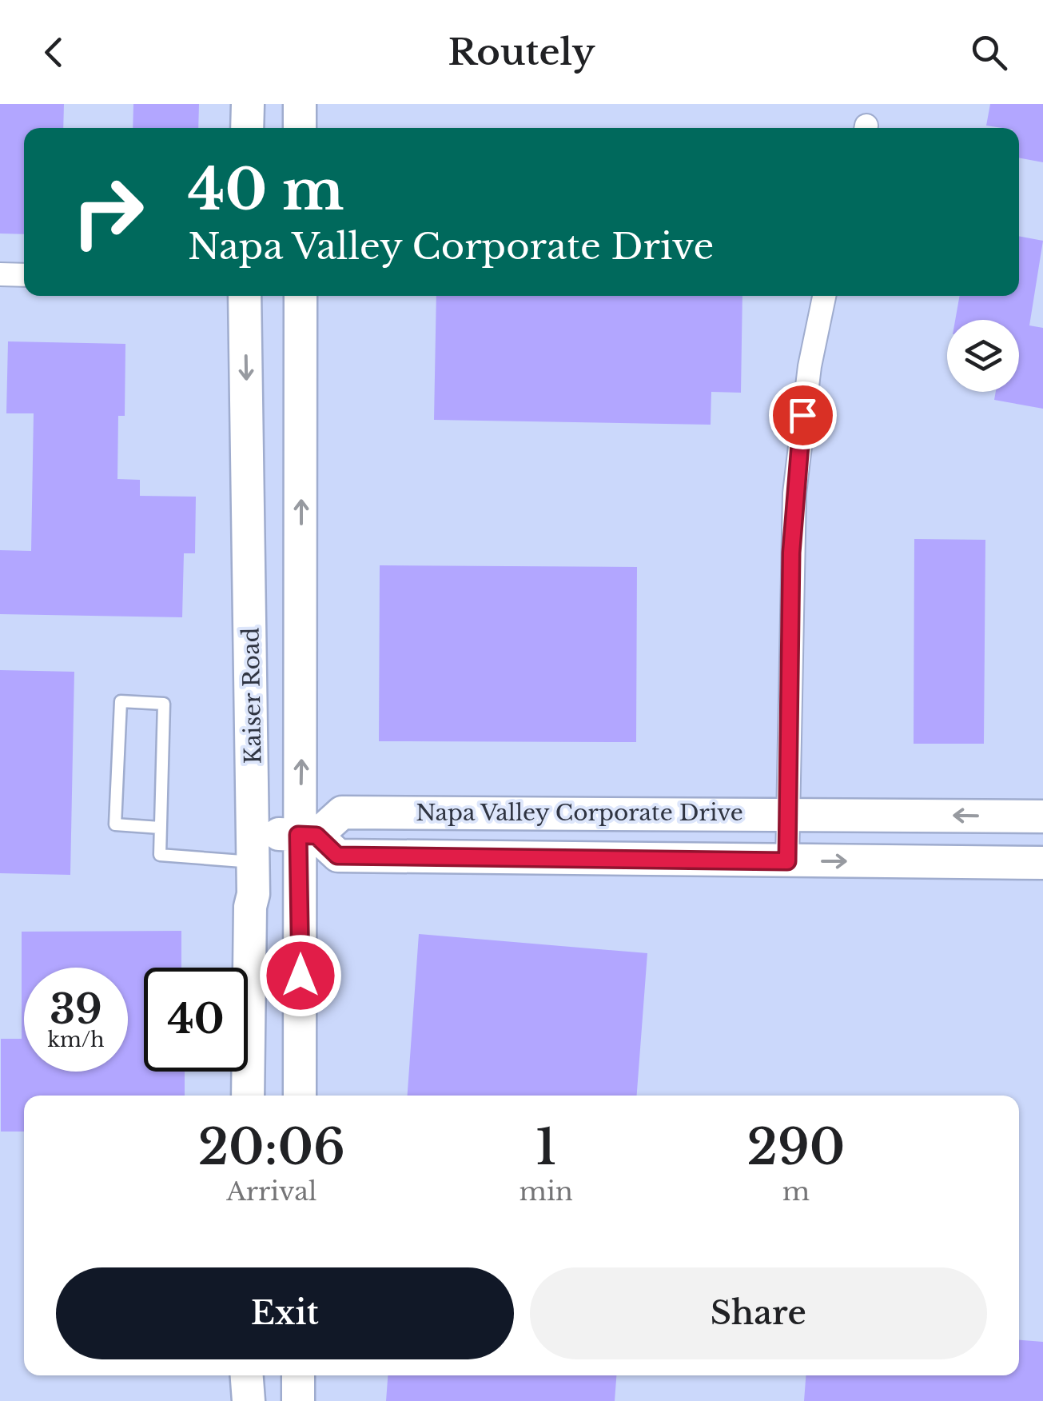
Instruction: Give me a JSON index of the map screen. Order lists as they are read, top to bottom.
{
  "streets": {
    "street": ["Kaiser Road", "Napa Valley Corporate Drive"]
  },
  "page": {
    "header": "Routely",
    "turn": ["40 m", "Napa Valley Corporate Drive"],
    "speed": "39 km/h",
    "limit": "40",
    "eta": [
      "20:06",
      "Arrival",
      "1",
      "min",
      "290",
      "m"
    ],
    "buttons": ["Exit", "Share"]
  }
}
